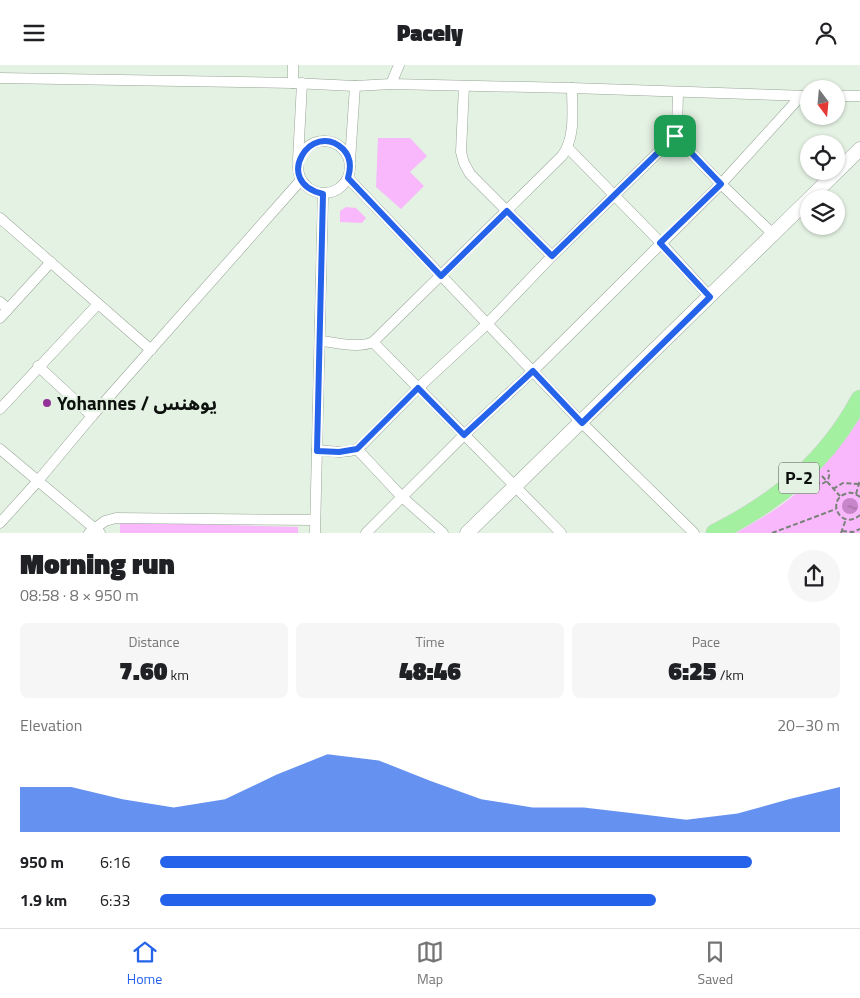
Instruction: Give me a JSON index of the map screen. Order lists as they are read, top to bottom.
{
  "streets": {
    "highway": ["P-2"]
  },
  "places": ["Yohannes / يوهنس"],
  "north": "bottom",
  "page": {
    "header": "Pacely",
    "heading": ["Morning run", "08:58 · 8 × 950 m"],
    "stats": [
      ["Distance", "7.60 km"],
      ["Time", "48:46"],
      ["Pace", "6:25 /km"]
    ],
    "chart": ["Elevation", "20–30 m"],
    "list": [
      {
        "name": "950 m",
        "note": "6:16"
      },
      {
        "name": "1.9 km",
        "note": "6:33"
      }
    ],
    "tabs": ["Home", "Map", "Saved"]
  }
}
